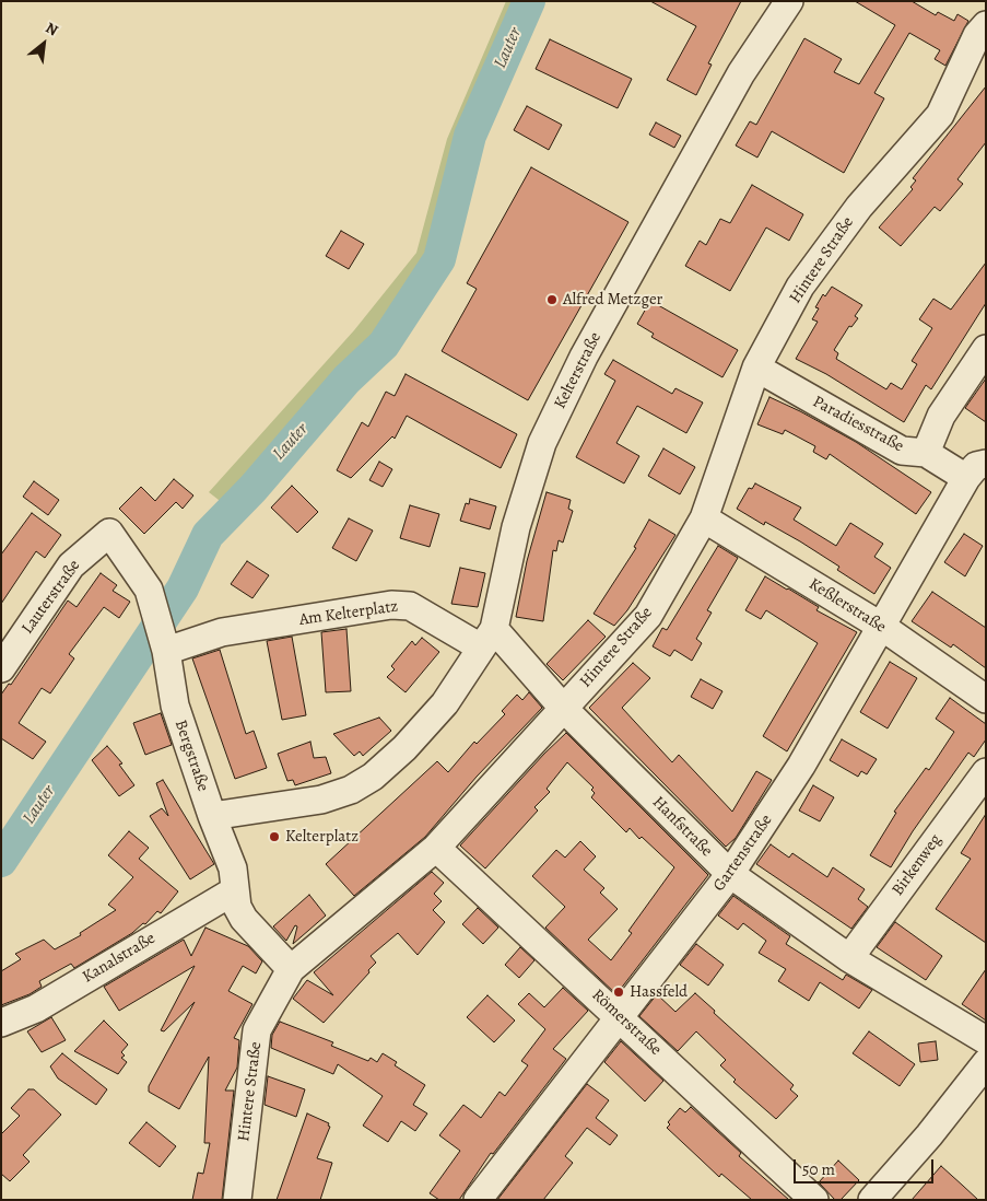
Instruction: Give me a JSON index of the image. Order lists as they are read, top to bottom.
{
  "streets": {
    "street": [
      "Hintere Straße",
      "Kelterstraße",
      "Paradiesstraße",
      "Lauterstraße",
      "Keßlerstraße",
      "Am Kelterplatz",
      "Bergstraße",
      "Hanfstraße",
      "Gartenstraße",
      "Birkenweg",
      "Kanalstraße",
      "Römerstraße"
    ]
  },
  "crossings": [
    ["Hintere Straße", "Paradiesstraße"],
    ["Hintere Straße", "Keßlerstraße"],
    ["Hintere Straße", "Bergstraße"],
    ["Hintere Straße", "Hanfstraße"],
    ["Hintere Straße", "Römerstraße"],
    ["Kelterstraße", "Am Kelterplatz"],
    ["Kelterstraße", "Hanfstraße"],
    ["Paradiesstraße", "Gartenstraße"],
    ["Lauterstraße", "Bergstraße"],
    ["Keßlerstraße", "Gartenstraße"],
    ["Am Kelterplatz", "Bergstraße"],
    ["Am Kelterplatz", "Hanfstraße"],
    ["Bergstraße", "Kanalstraße"],
    ["Hanfstraße", "Gartenstraße"],
    ["Hanfstraße", "Birkenweg"],
    ["Gartenstraße", "Römerstraße"]
  ],
  "water": ["Lauter"],
  "places": ["Alfred Metzger", "Kelterplatz", "Hassfeld"],
  "scale_bar": "50 m",
  "north": "top right"
}
